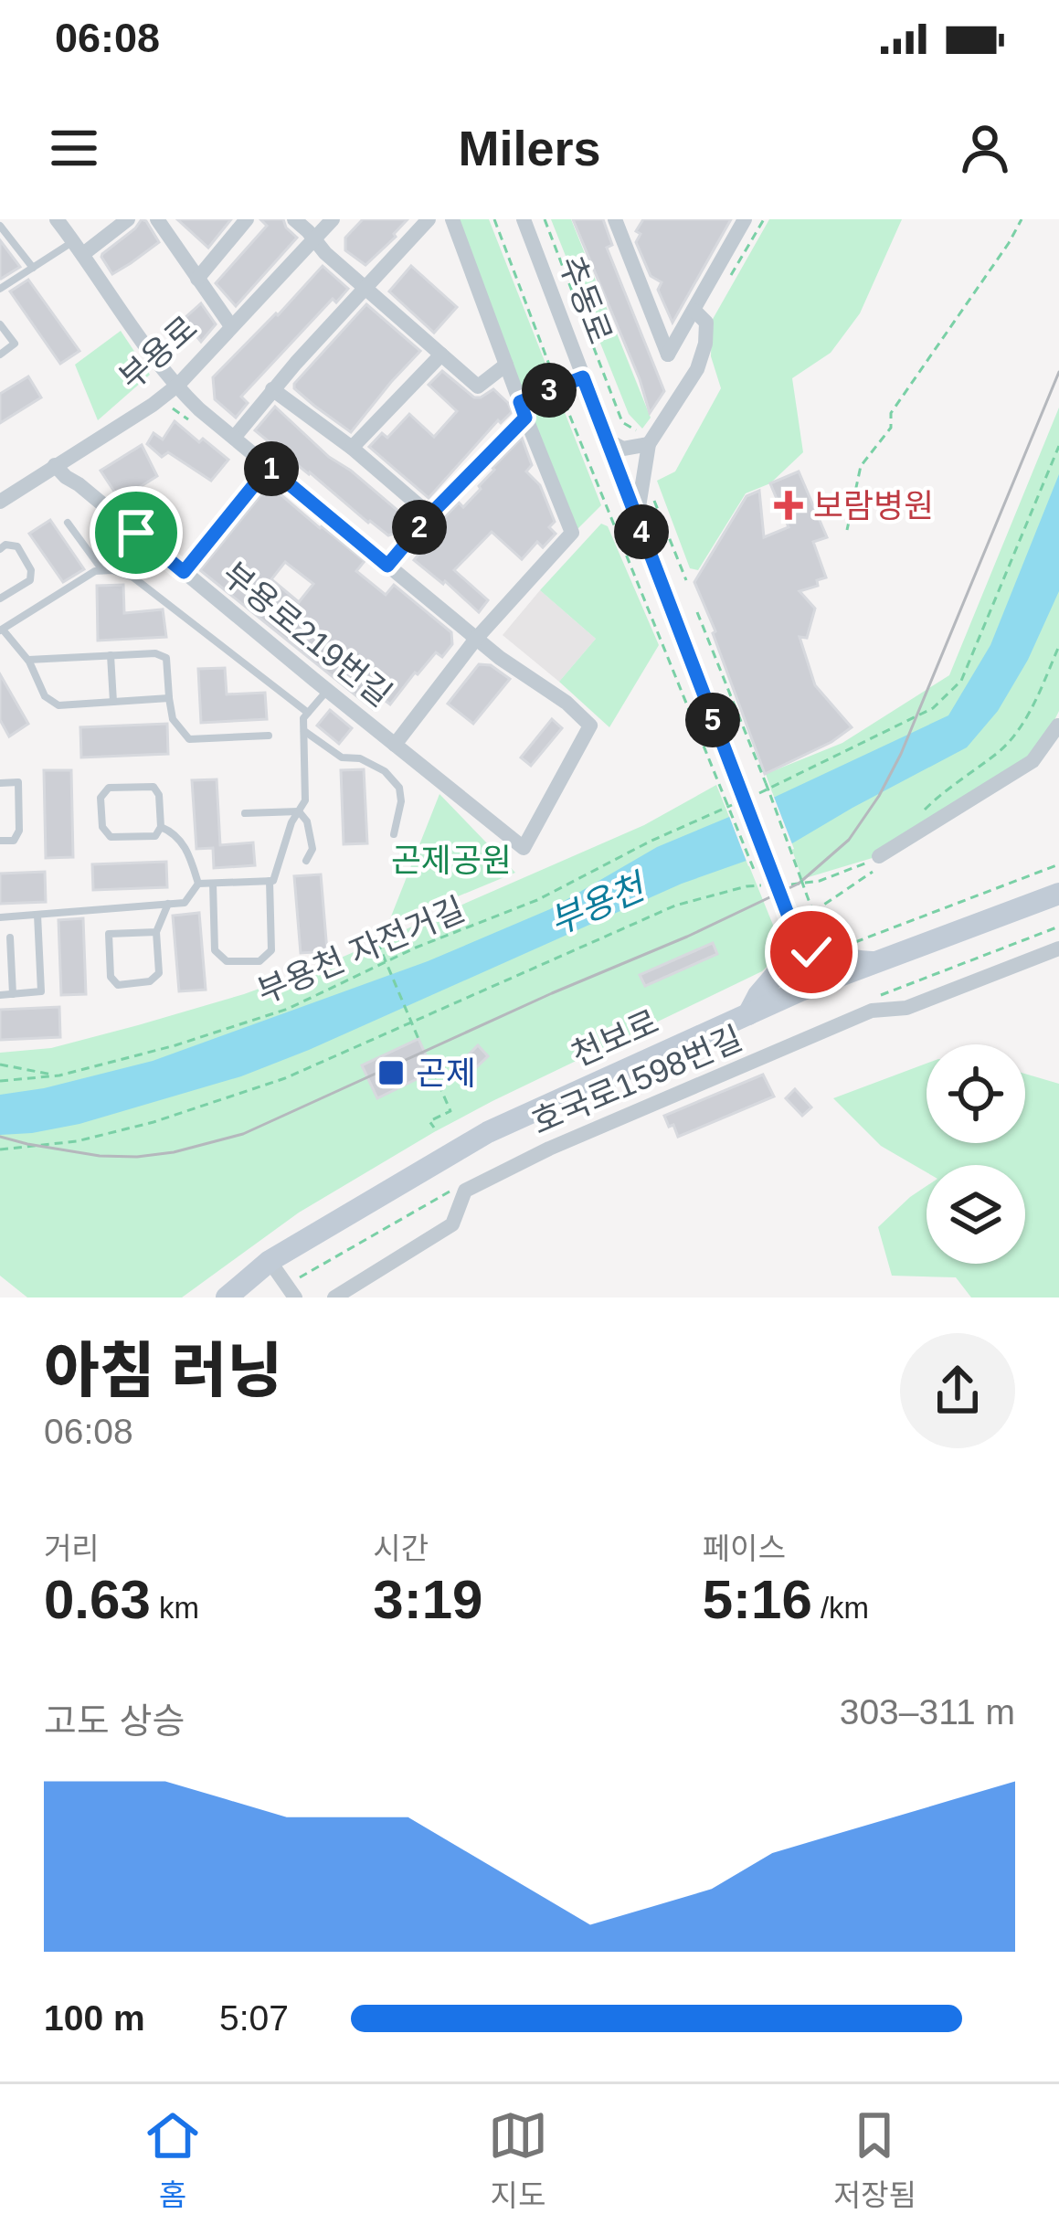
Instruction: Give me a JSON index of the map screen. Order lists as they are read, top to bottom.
{
  "streets": {
    "main road": ["천보로"],
    "street": [
      "추동로",
      "부용로",
      "부용로219번길",
      "호국로1598번길"
    ],
    "path": ["부용천 자전거길"]
  },
  "crossings": [
    ["부용로", "부용로219번길"]
  ],
  "water": ["부용천"],
  "parks": ["곤제공원"],
  "places": {
    "health": ["보람병원"],
    "transit": ["곤제"]
  },
  "page": {
    "status": "06:08",
    "header": "Milers",
    "pins": [
      "3",
      "1",
      "2",
      "4",
      "5"
    ],
    "heading": ["아침 러닝", "06:08"],
    "stats": [
      ["거리", "0.63 km"],
      ["시간", "3:19"],
      ["페이스", "5:16 /km"]
    ],
    "chart": ["고도 상승", "303–311 m"],
    "list": [
      {
        "name": "100 m",
        "note": "5:07"
      }
    ],
    "tabs": ["홈", "지도", "저장됨"]
  }
}
